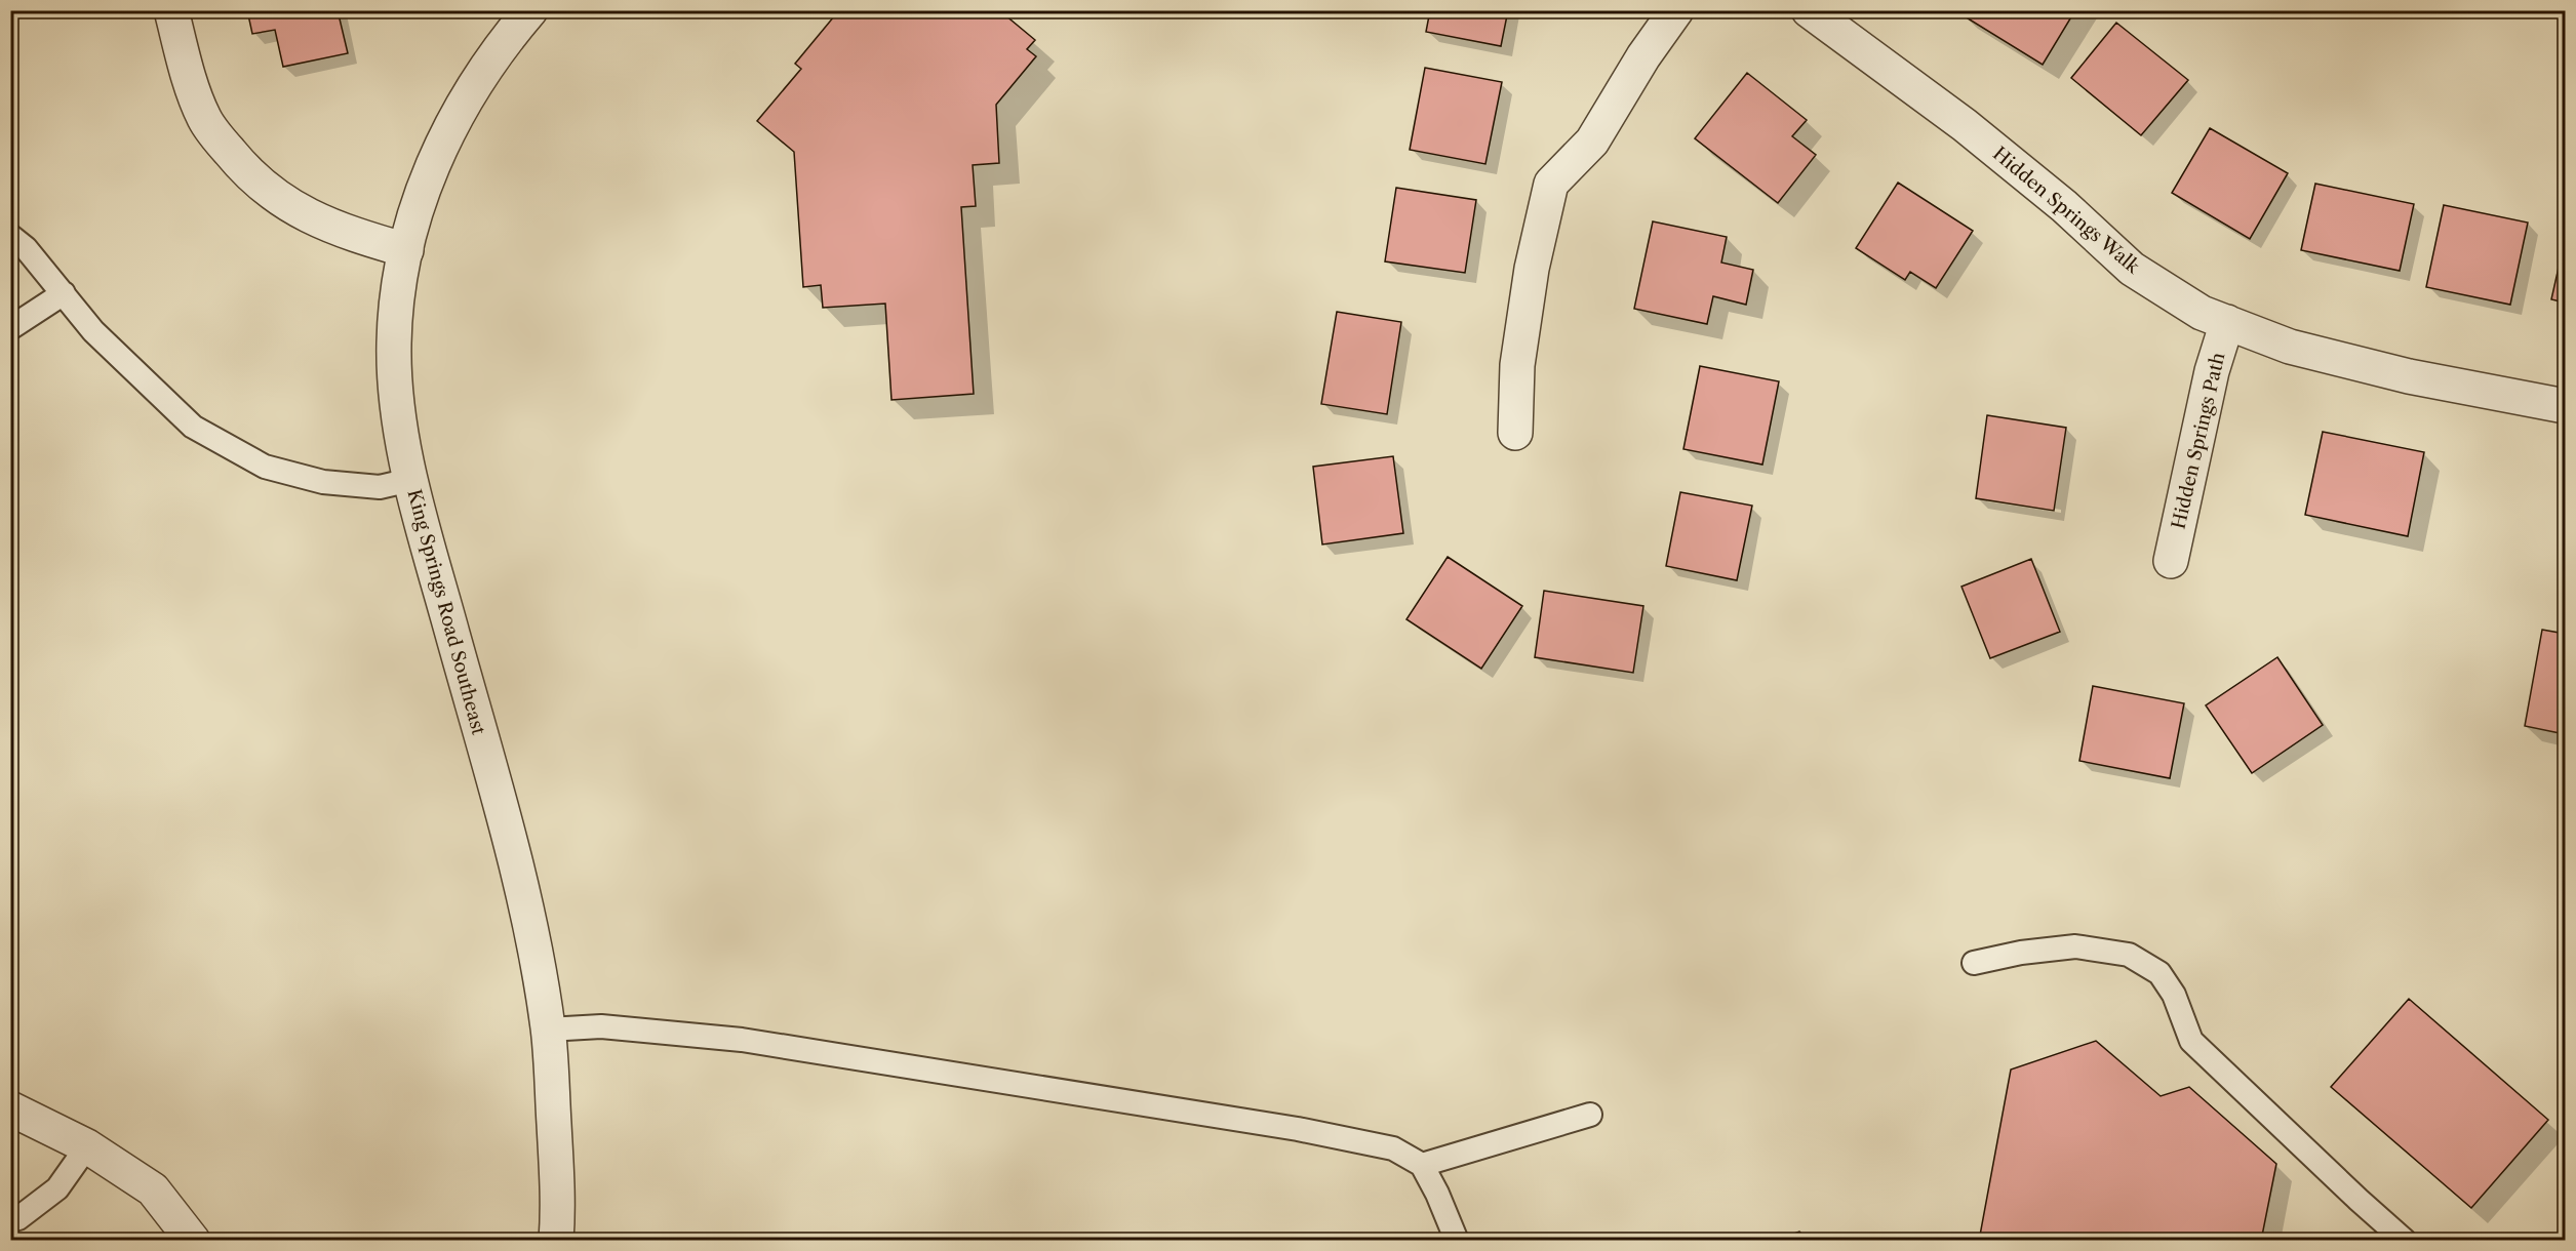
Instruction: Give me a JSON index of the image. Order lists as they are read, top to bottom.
{
  "streets": {
    "street": ["Hidden Springs Walk", "Hidden Springs Path", "King Springs Road Southeast"]
  },
  "crossings": [
    ["Hidden Springs Walk", "Hidden Springs Path"]
  ]
}
